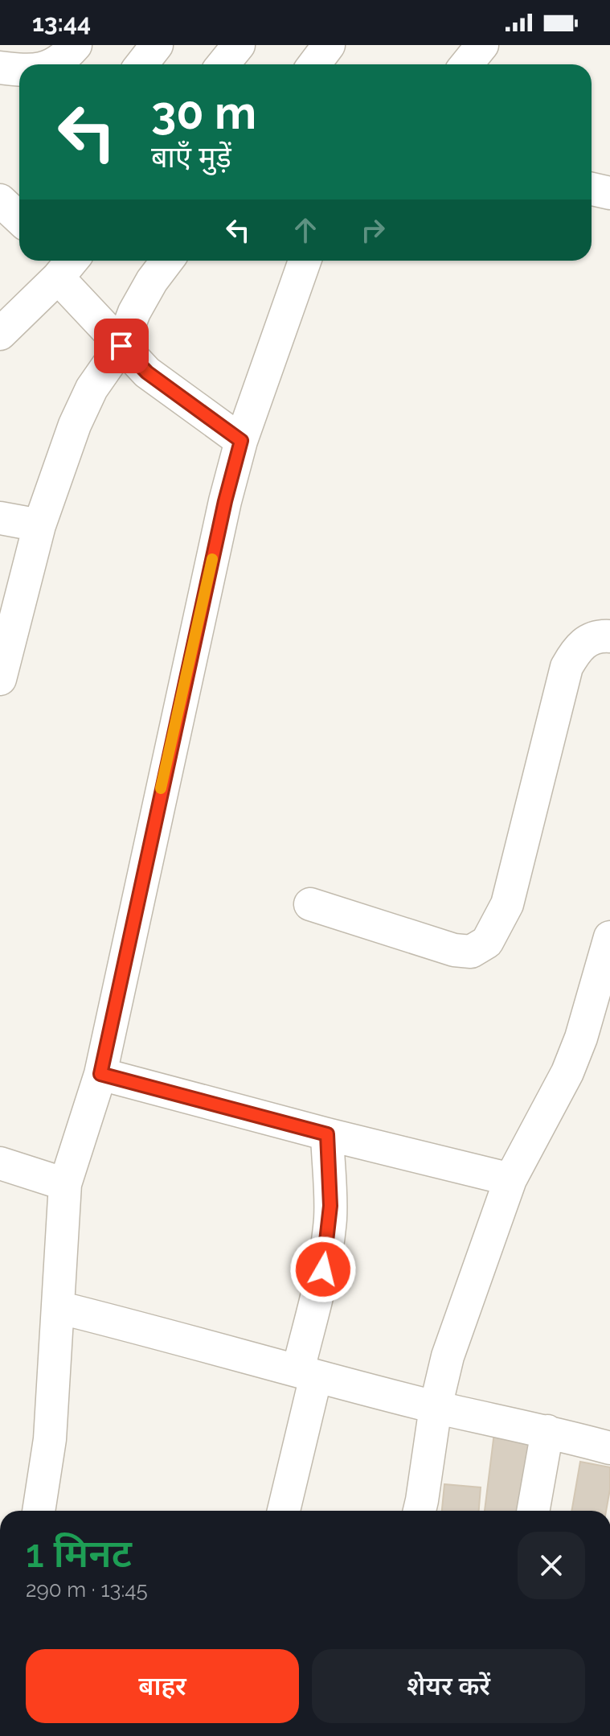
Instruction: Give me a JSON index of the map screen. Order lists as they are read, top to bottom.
{
  "page": {
    "status": "13:44",
    "turn": ["30 m", "बाएँ मुड़ें"],
    "heading": ["1 मिनट", "290 m · 13:45"],
    "buttons": ["बाहर", "शेयर करें"]
  }
}
